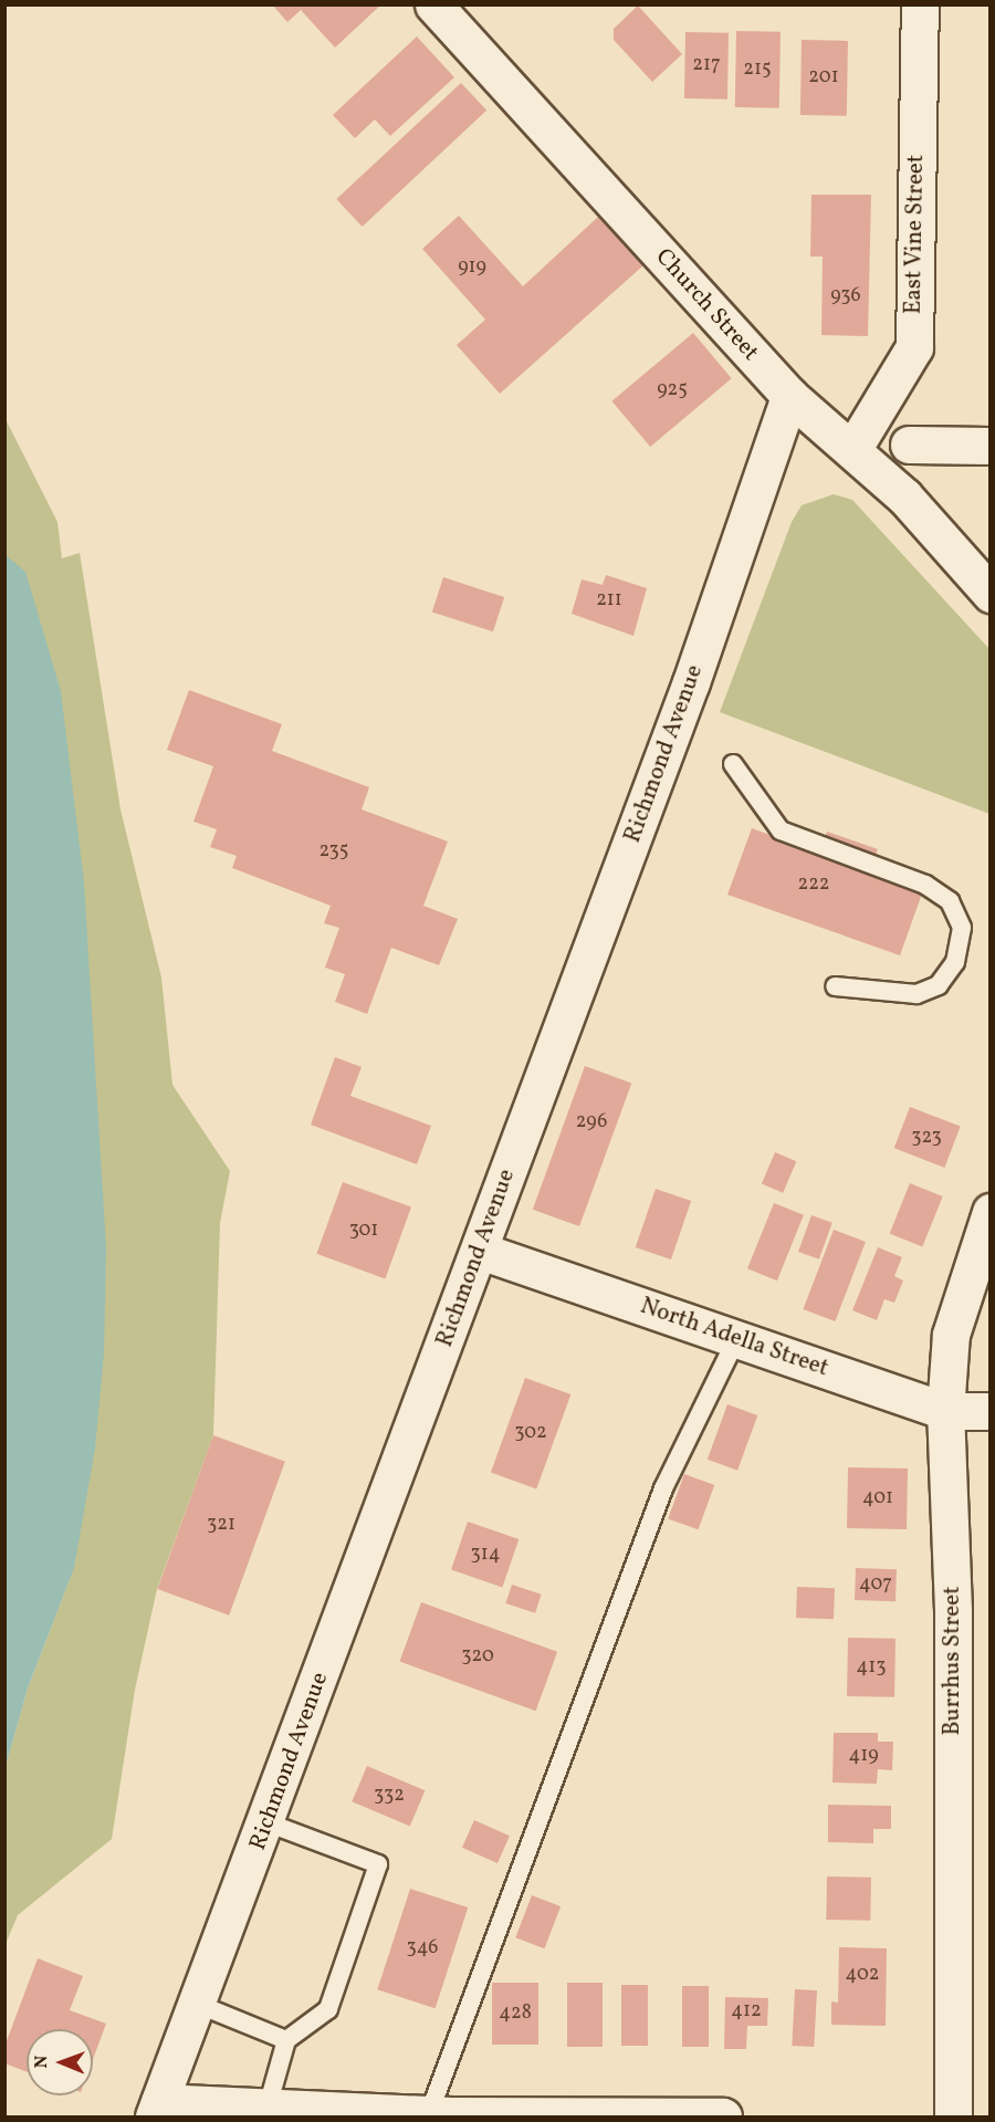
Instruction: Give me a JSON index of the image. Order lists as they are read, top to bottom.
{
  "streets": {
    "main road": [
      "East Vine Street",
      "Church Street",
      "Richmond Avenue",
      "North Adella Street",
      "Burrhus Street"
    ]
  },
  "crossings": [
    ["East Vine Street", "Church Street"],
    ["Church Street", "Richmond Avenue"],
    ["Richmond Avenue", "North Adella Street"],
    ["North Adella Street", "Burrhus Street"]
  ],
  "house_numbers": [
    "217",
    "215",
    "201",
    "919",
    "936",
    "925",
    "211",
    "235",
    "222",
    "296",
    "323",
    "301",
    "302",
    "401",
    "321",
    "314",
    "407",
    "320",
    "413",
    "419",
    "332",
    "346",
    "402",
    "412",
    "428"
  ],
  "north": "left"
}
